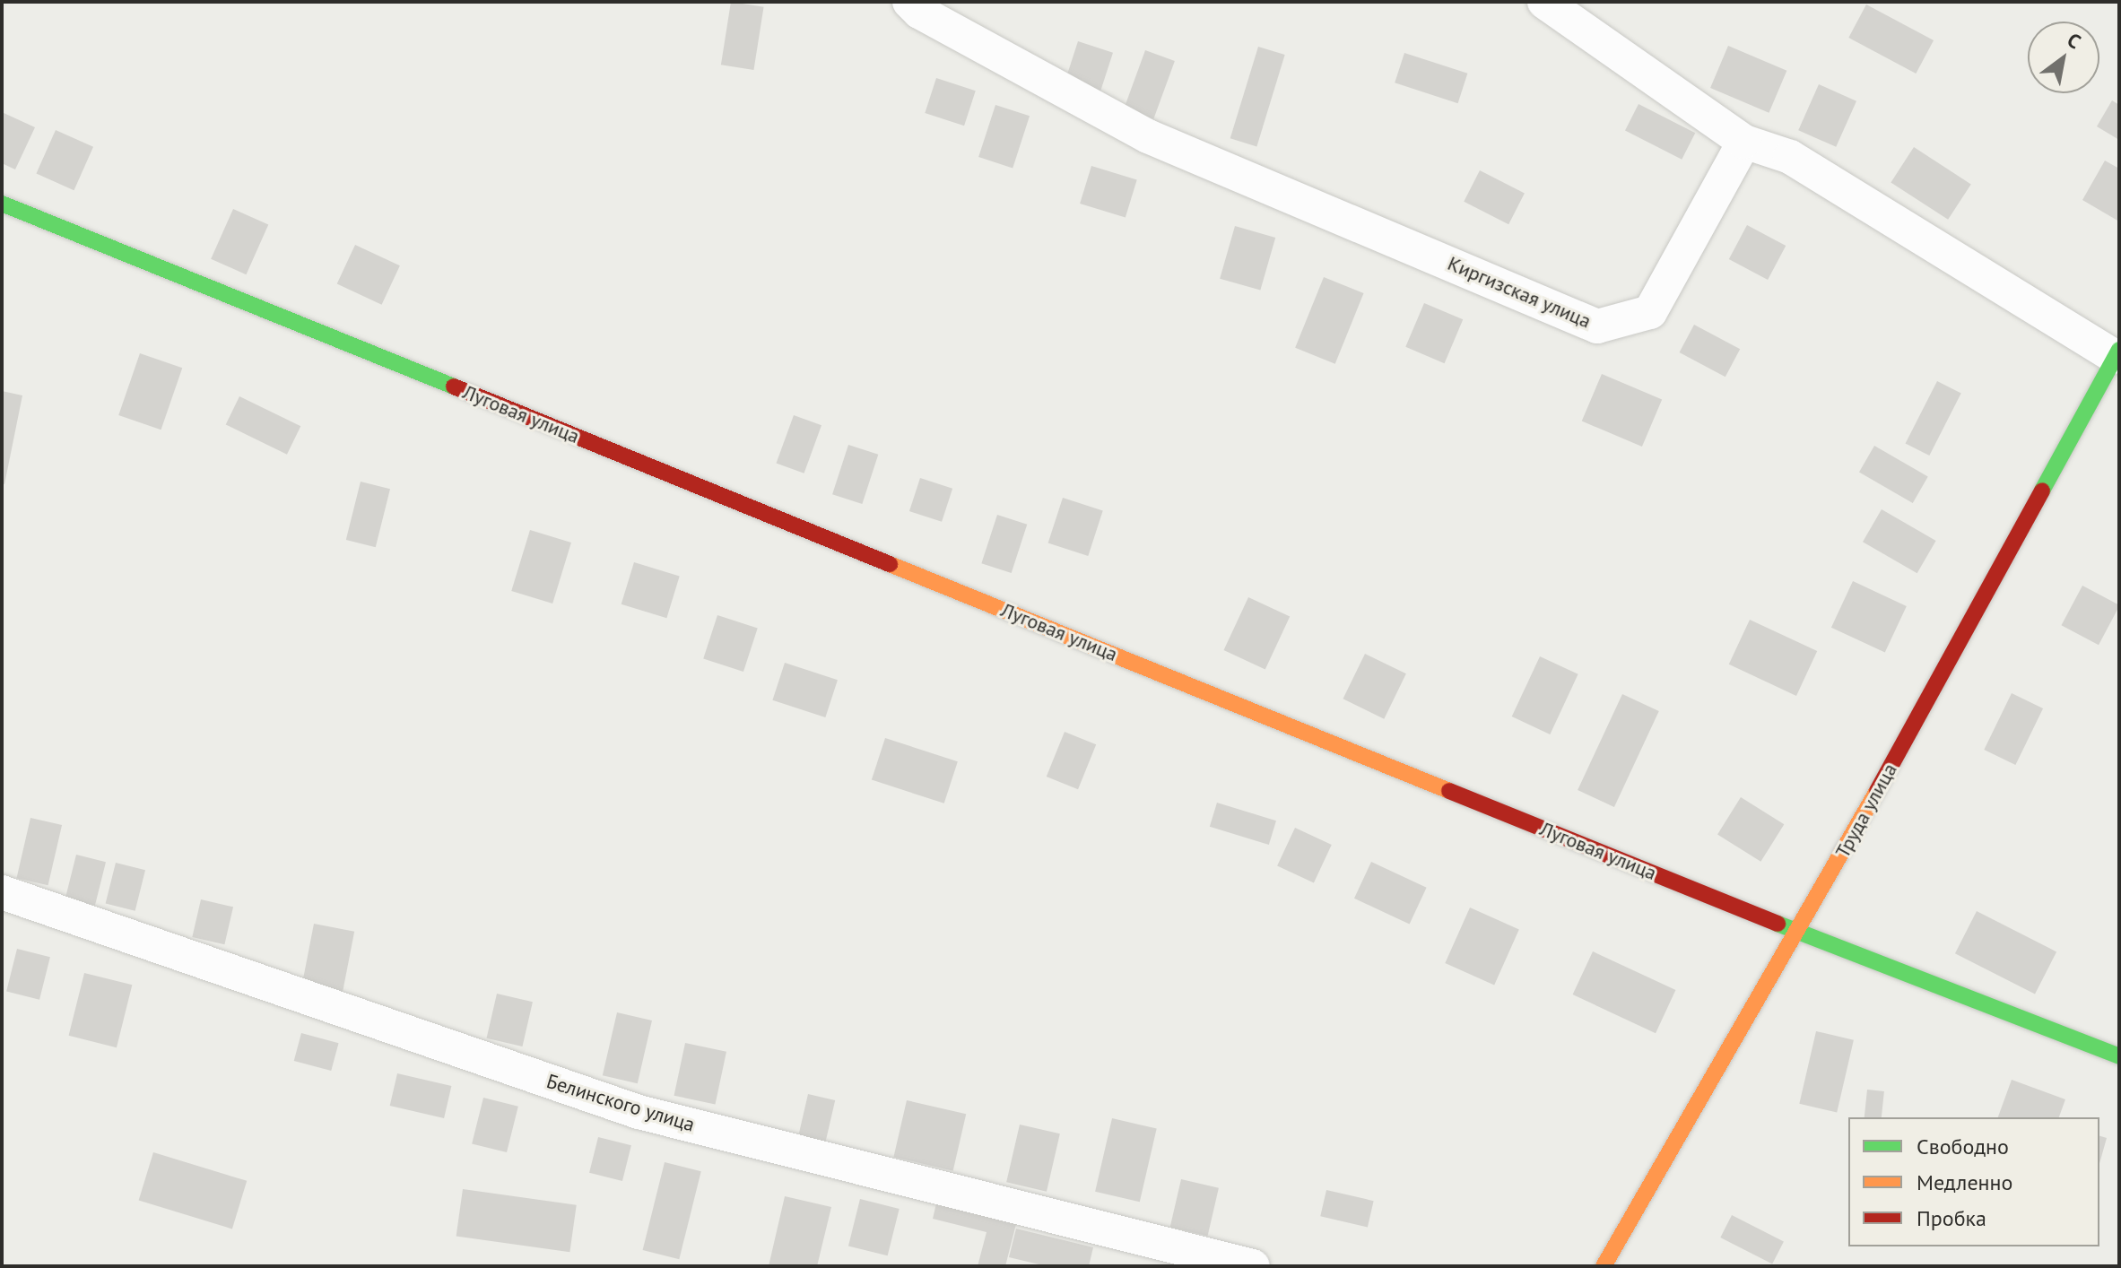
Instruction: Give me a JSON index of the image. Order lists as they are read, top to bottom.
{
  "streets": {
    "street": [
      "Киргизская улица",
      "Луговая улица",
      "Труда улица",
      "Белинского улица"
    ]
  },
  "crossings": [
    ["Луговая улица", "Труда улица"]
  ],
  "legend": ["Свободно", "Медленно", "Пробка"],
  "north": "top right"
}
